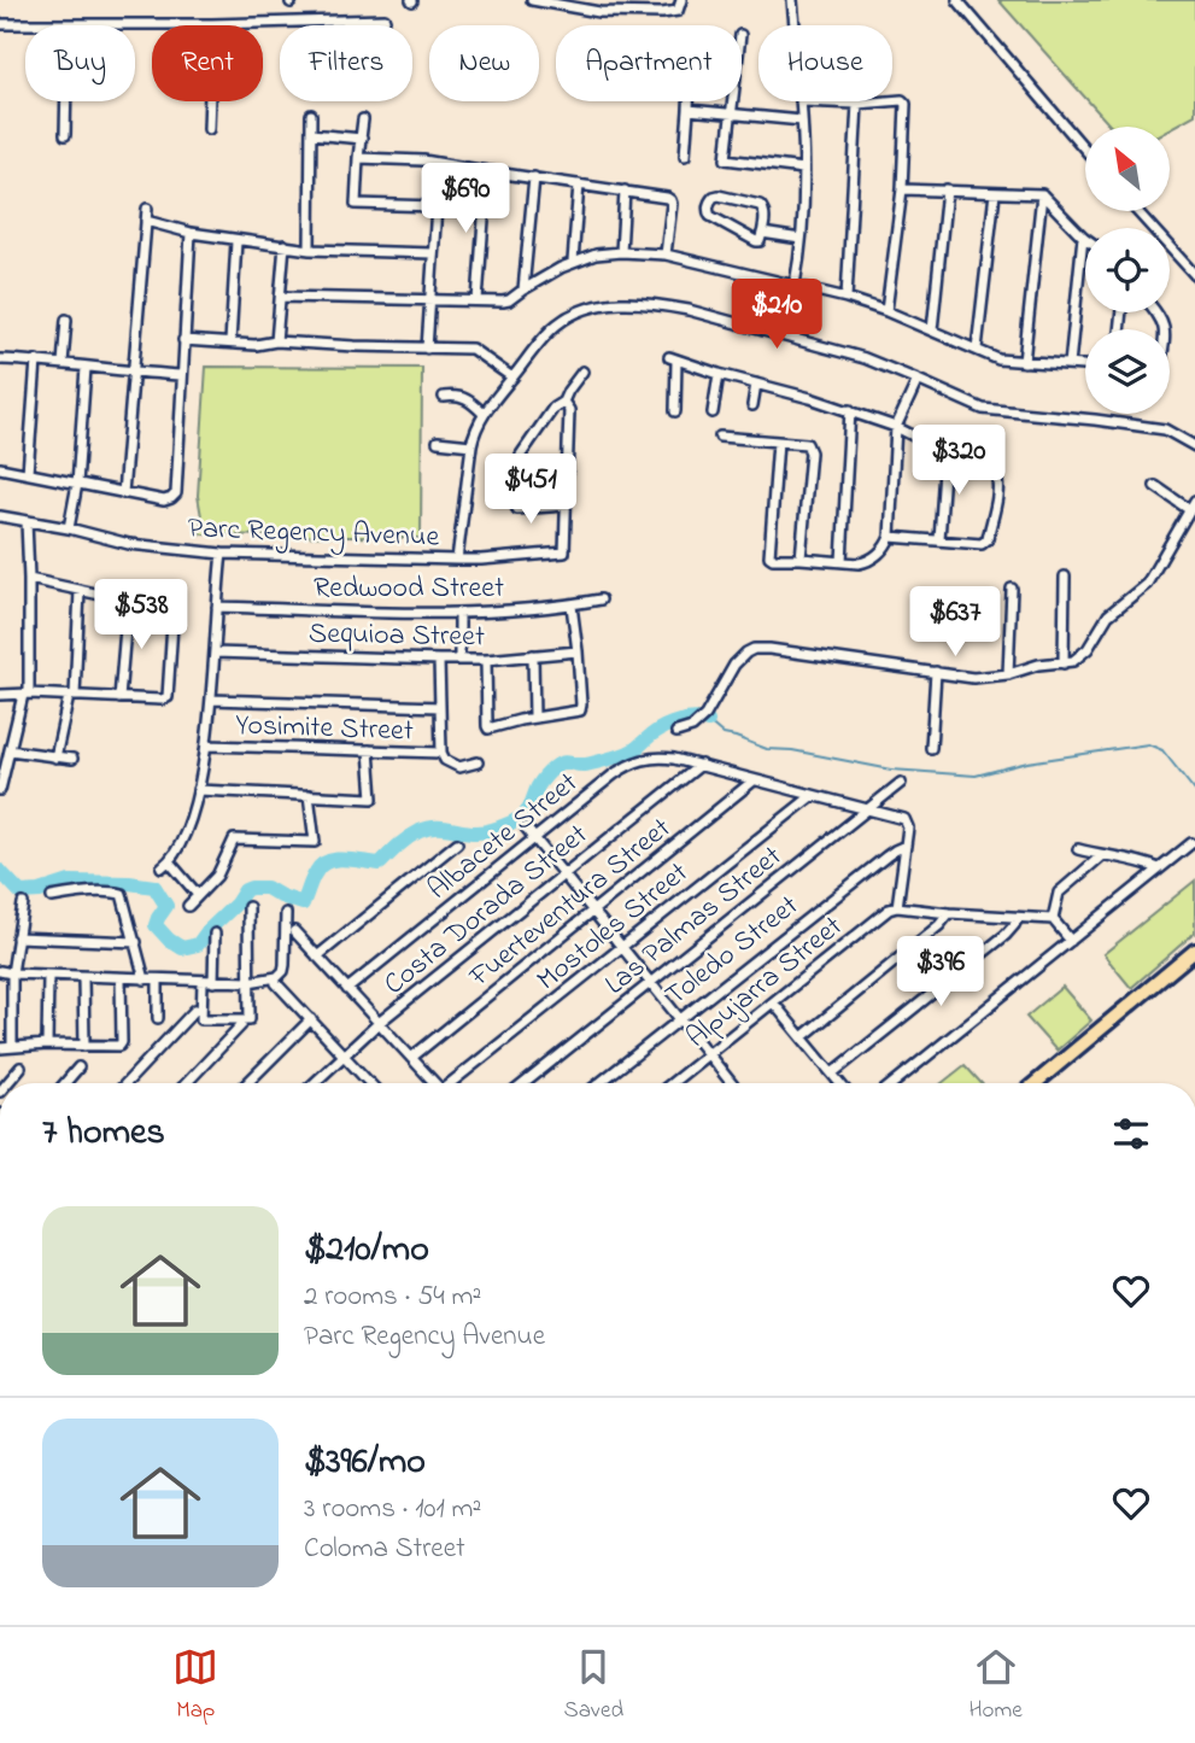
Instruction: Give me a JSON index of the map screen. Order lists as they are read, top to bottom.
{
  "streets": {
    "street": [
      "Parc Regency Avenue",
      "Redwood Street",
      "Sequioa Street",
      "Yosimite Street",
      "Albacete Street",
      "Fuerteventura Street",
      "Costa Dorada Street",
      "Las Palmas Street",
      "Mostoles Street",
      "Toledo Street",
      "Alpujarra Street"
    ]
  },
  "crossings": [
    ["Albacete Street", "Fuerteventura Street"],
    ["Albacete Street", "Costa Dorada Street"],
    ["Albacete Street", "Las Palmas Street"],
    ["Albacete Street", "Mostoles Street"],
    ["Albacete Street", "Toledo Street"]
  ],
  "north": "top left",
  "page": {
    "chip": [
      "Buy",
      "Rent",
      "Filters",
      "New",
      "Apartment",
      "House"
    ],
    "price": [
      "$690",
      "$210",
      "$320",
      "$451",
      "$538",
      "$637",
      "$396"
    ],
    "heading": "7 homes",
    "list": [
      {
        "name": "$210/mo",
        "note": "2 rooms · 54 m² · Parc Regency Avenue"
      },
      {
        "name": "$396/mo",
        "note": "3 rooms · 101 m² · Coloma Street"
      }
    ],
    "tabs": ["Map", "Saved", "Home"]
  }
}
